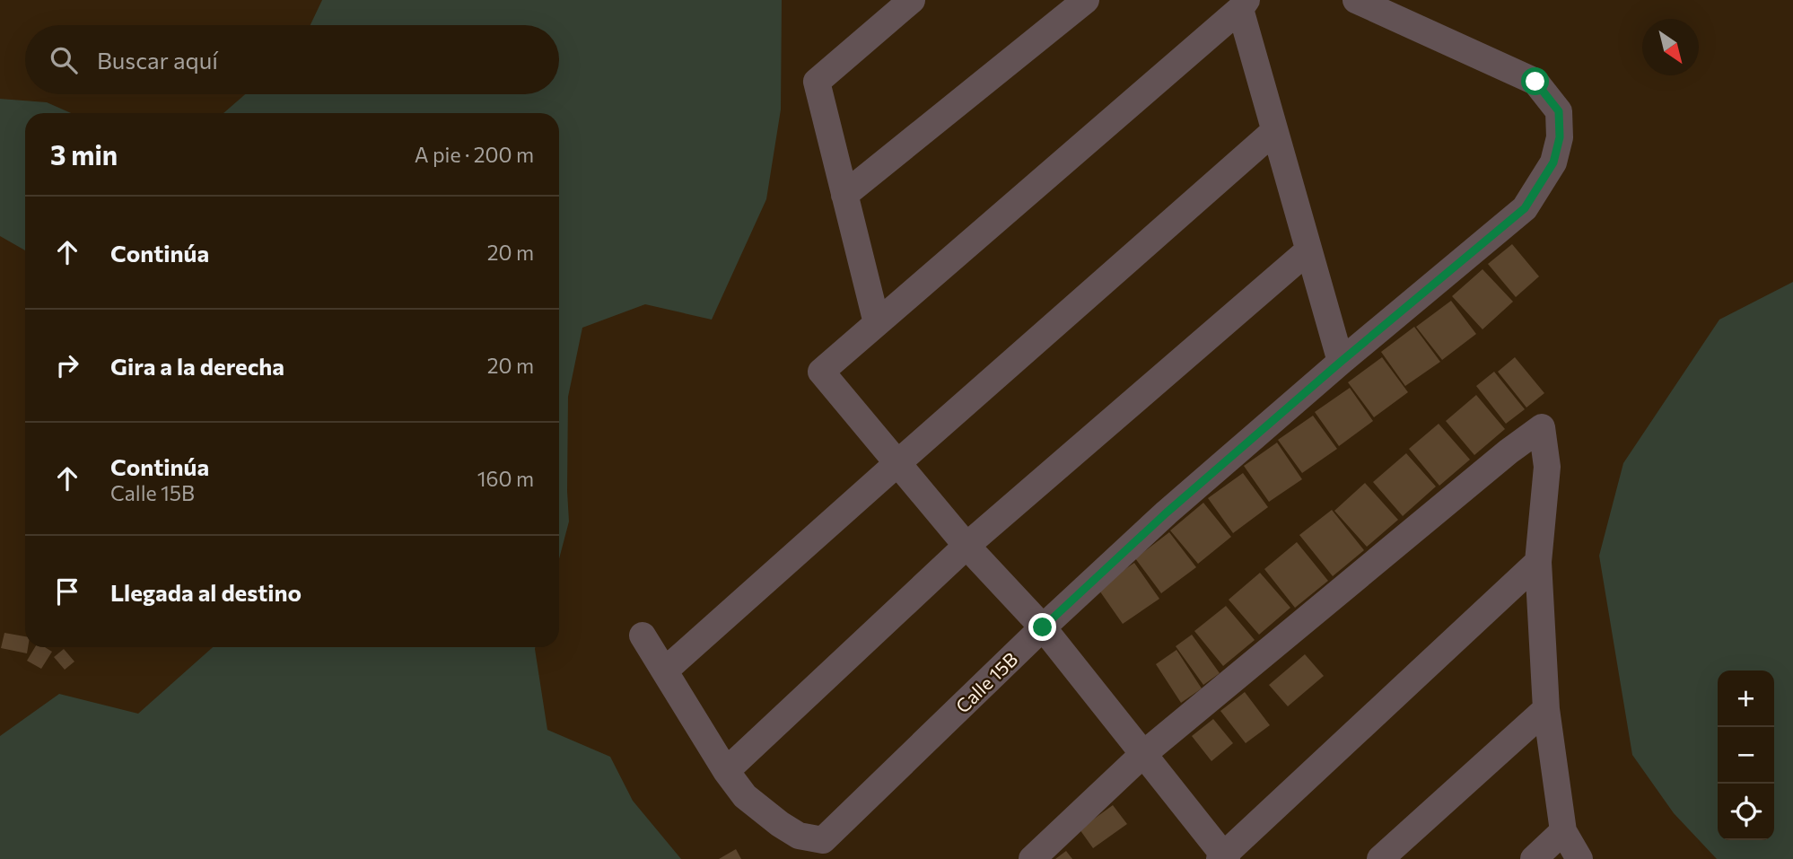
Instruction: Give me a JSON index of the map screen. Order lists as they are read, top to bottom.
{
  "streets": {
    "street": ["Calle 15B"]
  },
  "north": "bottom right",
  "page": {
    "search": "Buscar aquí",
    "heading": ["3 min", "A pie · 200 m"],
    "list": [
      ["Continúa", "20 m"],
      ["Gira a la derecha", "20 m"],
      ["Continúa", "Calle 15B", "160 m"],
      "Llegada al destino"
    ],
    "map_buttons": ["+", "−"]
  }
}
